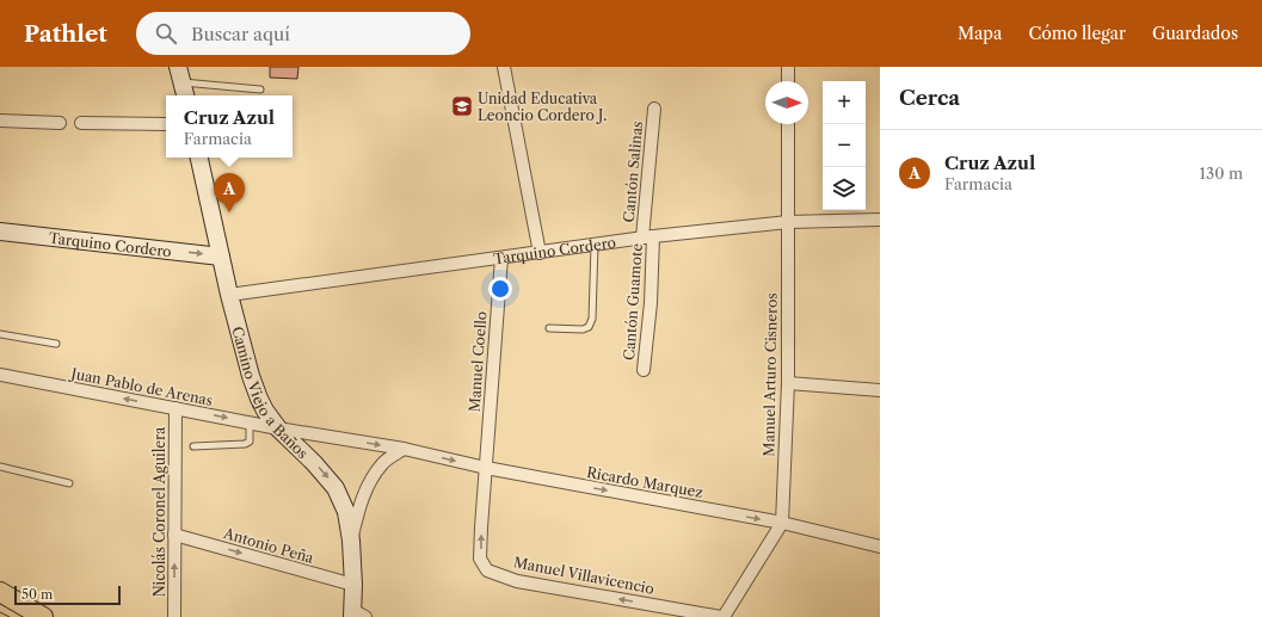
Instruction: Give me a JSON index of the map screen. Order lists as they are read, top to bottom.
{
  "streets": {
    "street": [
      "Cantón Salinas",
      "Tarquino Cordero",
      "Cantón Guamote",
      "Manuel Coello",
      "Manuel Arturo Cisneros",
      "Juan Pablo de Arenas",
      "Camino Viejo a Baños",
      "Ricardo Marquez",
      "Nicolás Coronel Aguilera",
      "Antonio Peña",
      "Manuel Villavicencio"
    ]
  },
  "crossings": [
    ["Cantón Salinas", "Tarquino Cordero"],
    ["Cantón Salinas", "Cantón Guamote"],
    ["Tarquino Cordero", "Cantón Guamote"],
    ["Tarquino Cordero", "Manuel Coello"],
    ["Tarquino Cordero", "Manuel Arturo Cisneros"],
    ["Tarquino Cordero", "Camino Viejo a Baños"],
    ["Manuel Coello", "Ricardo Marquez"],
    ["Manuel Coello", "Manuel Villavicencio"],
    ["Manuel Arturo Cisneros", "Ricardo Marquez"],
    ["Manuel Arturo Cisneros", "Manuel Villavicencio"],
    ["Juan Pablo de Arenas", "Camino Viejo a Baños"],
    ["Juan Pablo de Arenas", "Ricardo Marquez"],
    ["Juan Pablo de Arenas", "Nicolás Coronel Aguilera"],
    ["Camino Viejo a Baños", "Ricardo Marquez"],
    ["Camino Viejo a Baños", "Antonio Peña"],
    ["Ricardo Marquez", "Manuel Villavicencio"],
    ["Nicolás Coronel Aguilera", "Antonio Peña"]
  ],
  "one_way": [
    "Ricardo Marquez",
    "Nicolás Coronel Aguilera",
    "Antonio Peña",
    "Manuel Villavicencio"
  ],
  "places": {
    "school or university": ["Unidad Educativa Leoncio Cordero J."]
  },
  "scale_bar": "50 m",
  "north": "right",
  "page": {
    "header": "Pathlet",
    "search": "Buscar aquí",
    "nav": ["Mapa", "Cómo llegar", "Guardados"],
    "heading": "Cerca",
    "map_buttons": ["+", "−"],
    "popup": ["Cruz Azul", "Farmacia"],
    "list": [
      {
        "mark": "A",
        "name": "Cruz Azul",
        "note": "Farmacia",
        "value": "130 m"
      }
    ],
    "pins": "A",
    "scale": "50 m"
  }
}
